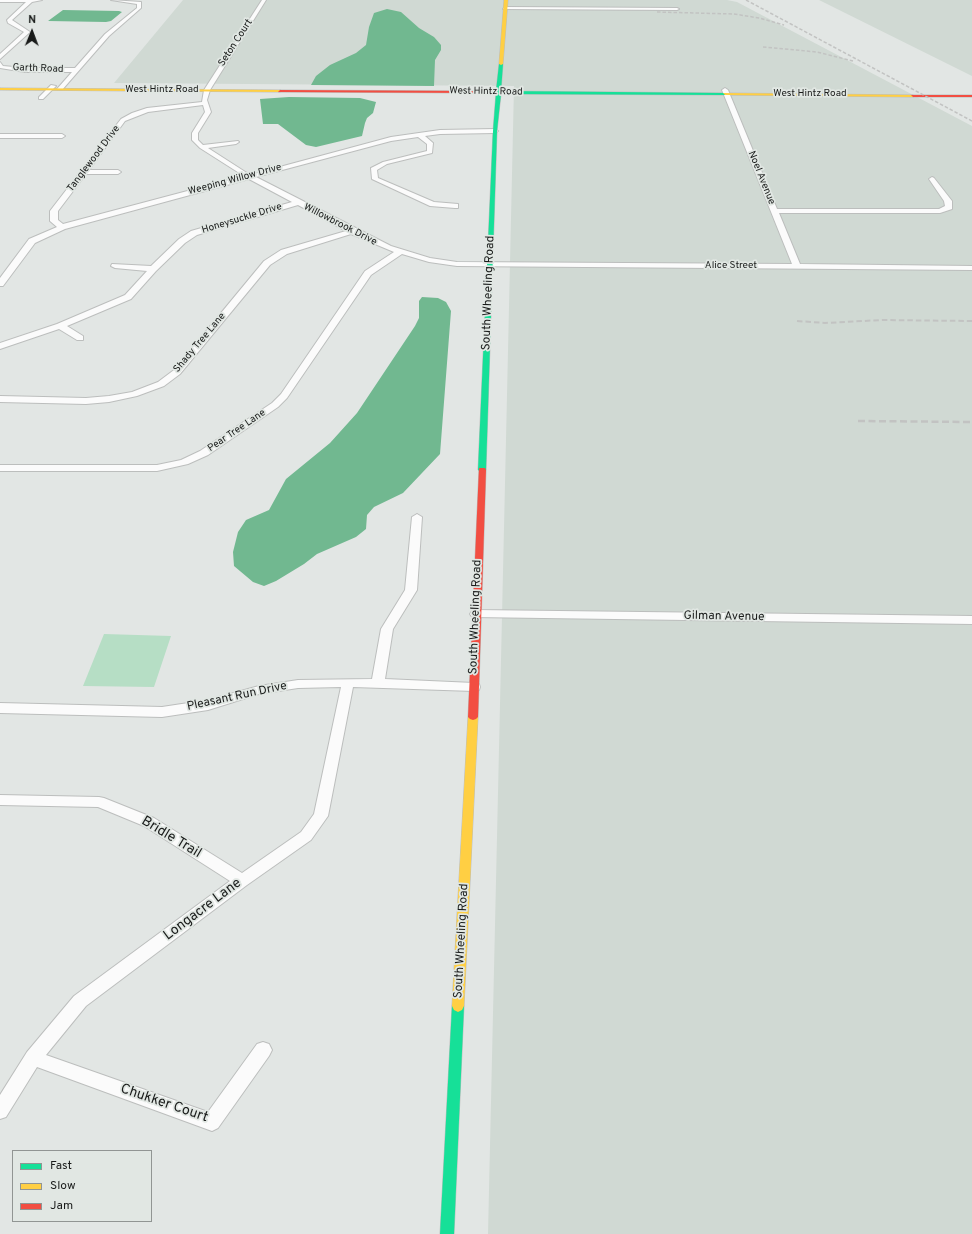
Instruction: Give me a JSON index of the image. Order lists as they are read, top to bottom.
{
  "streets": {
    "main road": ["West Hintz Road", "South Wheeling Road"],
    "street": [
      "Seton Court",
      "Garth Road",
      "Tanglewood Drive",
      "Noel Avenue",
      "Weeping Willow Drive",
      "Honeysuckle Drive",
      "Willowbrook Drive",
      "Alice Street",
      "Shady Tree Lane",
      "Pear Tree Lane",
      "Gilman Avenue",
      "Pleasant Run Drive",
      "Bridle Trail",
      "Longacre Lane",
      "Chukker Court"
    ]
  },
  "crossings": [
    ["Seton Court", "West Hintz Road"],
    ["West Hintz Road", "Noel Avenue"],
    ["West Hintz Road", "South Wheeling Road"],
    ["Tanglewood Drive", "Weeping Willow Drive"],
    ["Noel Avenue", "Alice Street"],
    ["Weeping Willow Drive", "Willowbrook Drive"],
    ["Weeping Willow Drive", "South Wheeling Road"],
    ["Honeysuckle Drive", "Willowbrook Drive"],
    ["Willowbrook Drive", "Alice Street"],
    ["Willowbrook Drive", "South Wheeling Road"],
    ["Willowbrook Drive", "Shady Tree Lane"],
    ["Willowbrook Drive", "Pear Tree Lane"],
    ["Alice Street", "South Wheeling Road"],
    ["South Wheeling Road", "Gilman Avenue"],
    ["South Wheeling Road", "Pleasant Run Drive"],
    ["Pleasant Run Drive", "Longacre Lane"],
    ["Bridle Trail", "Longacre Lane"],
    ["Longacre Lane", "Chukker Court"]
  ],
  "legend": ["Fast", "Slow", "Jam"],
  "north": "top"
}
